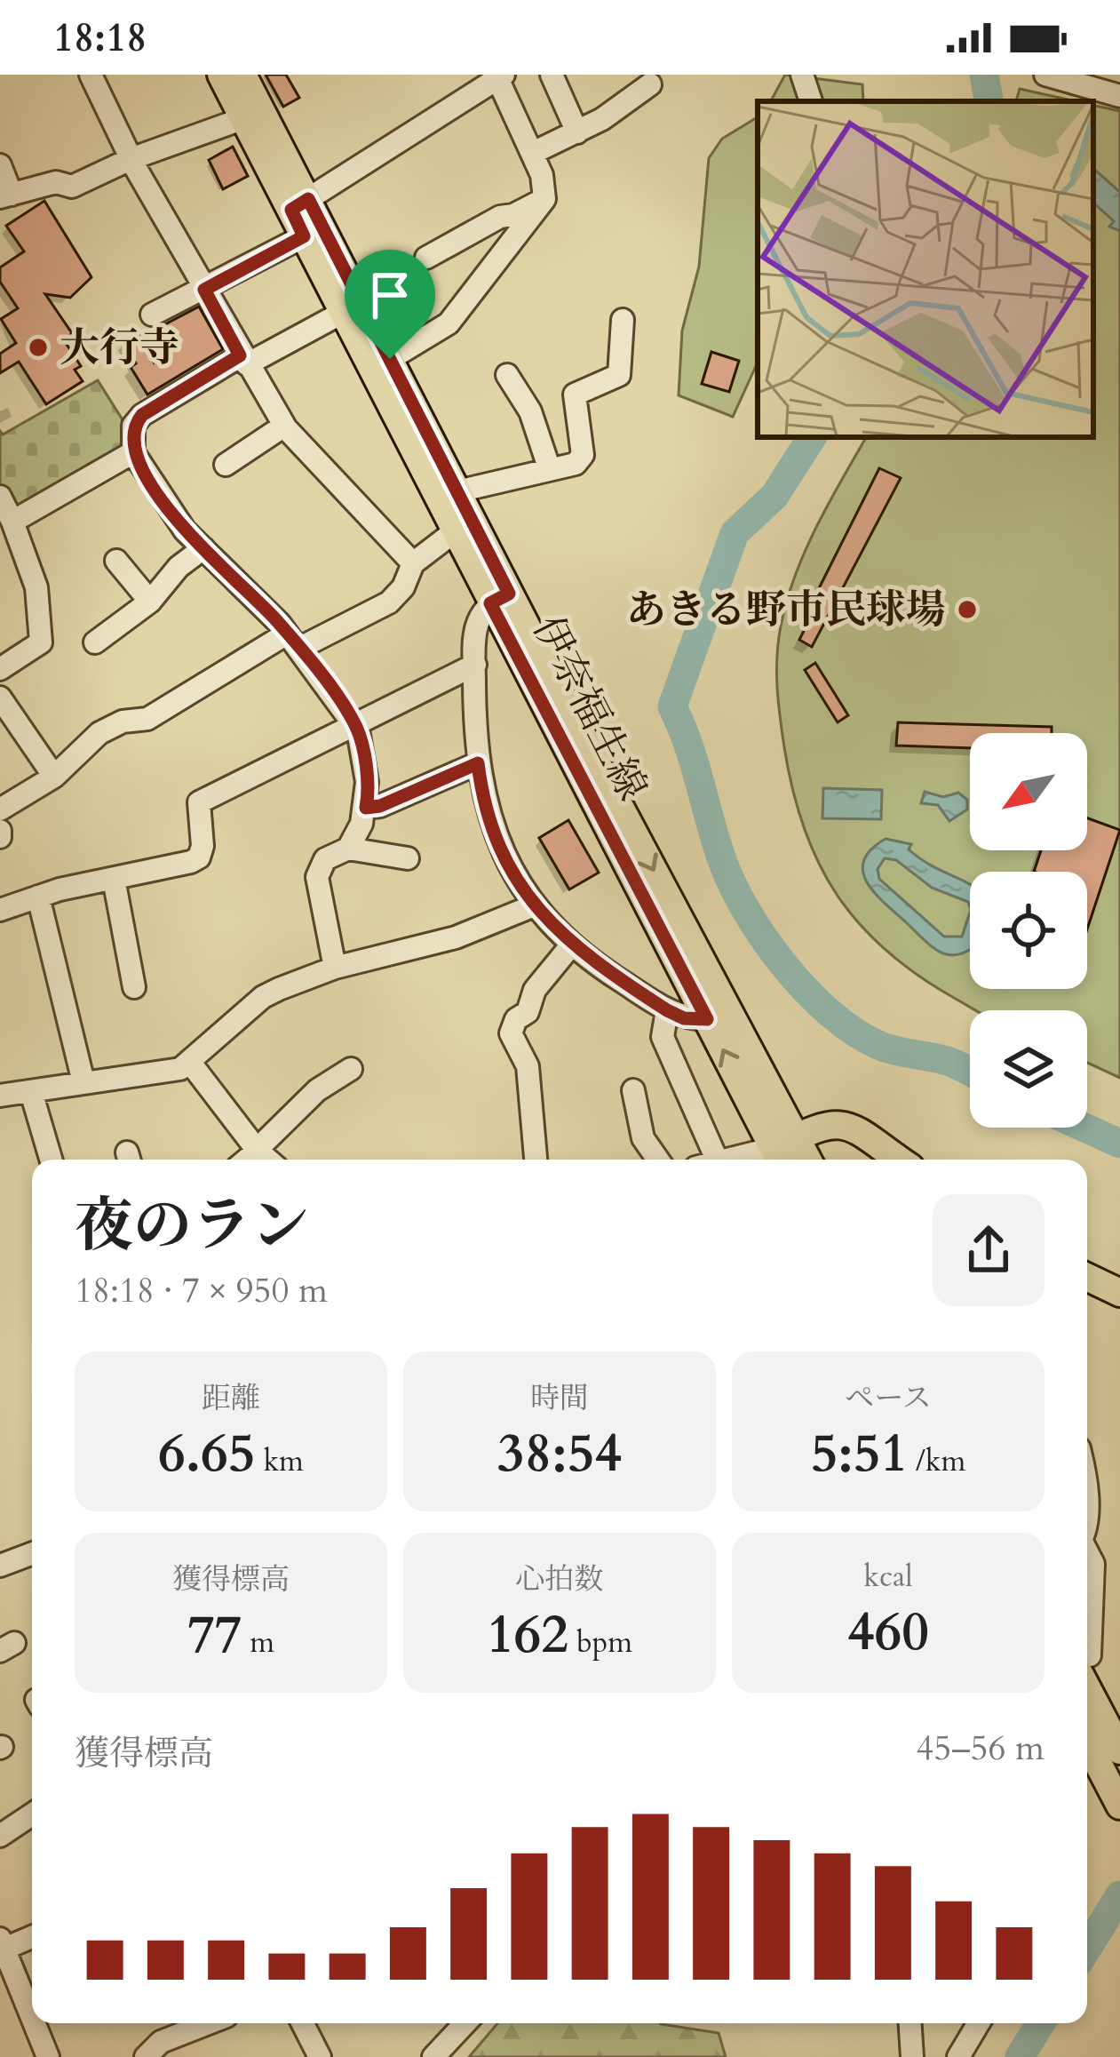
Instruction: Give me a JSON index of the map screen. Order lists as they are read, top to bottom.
{
  "streets": {
    "main road": ["伊奈福生線"]
  },
  "places": ["大行寺", "あきる野市民球場"],
  "north": "bottom left",
  "page": {
    "status": "18:18",
    "heading": ["夜のラン", "18:18 · 7 × 950 m"],
    "stats": [
      ["距離", "6.65 km"],
      ["時間", "38:54"],
      ["ペース", "5:51 /km"],
      ["獲得標高", "77 m"],
      ["心拍数", "162 bpm"],
      ["kcal", "460"]
    ],
    "chart": ["獲得標高", "45–56 m"]
  }
}
